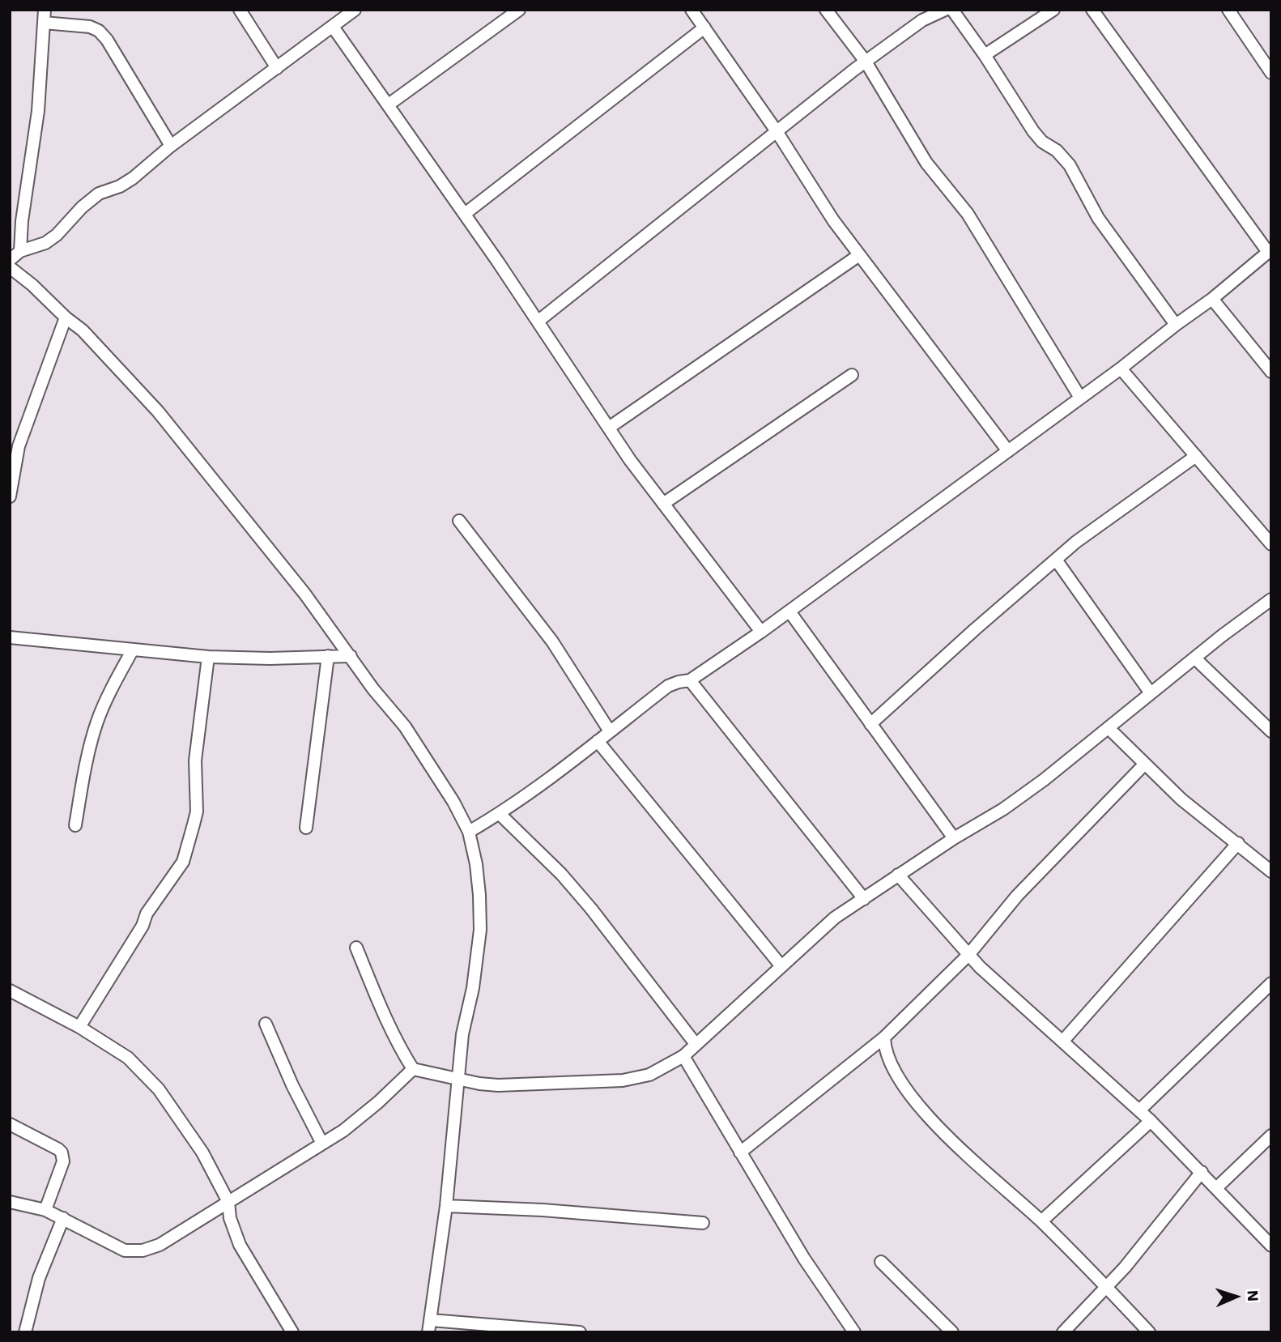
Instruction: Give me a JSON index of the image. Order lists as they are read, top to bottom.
{
  "north": "right"
}
